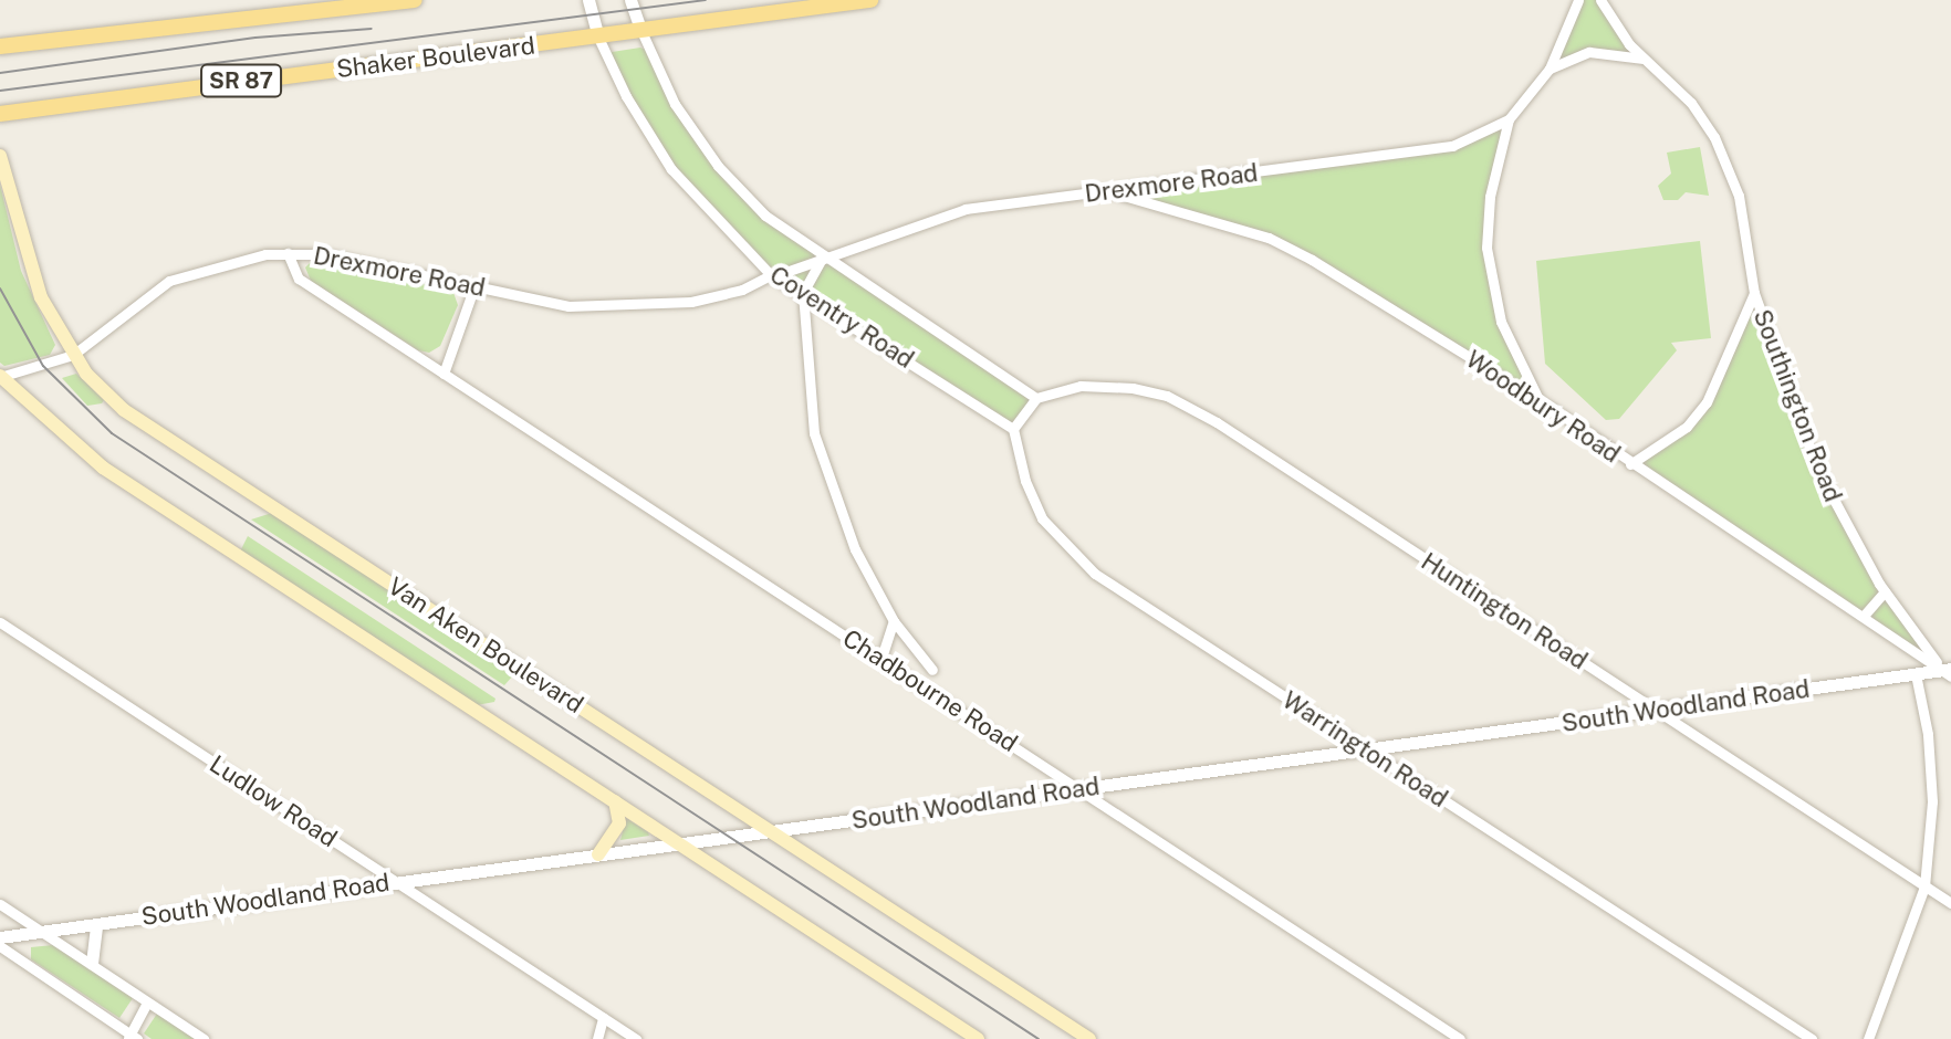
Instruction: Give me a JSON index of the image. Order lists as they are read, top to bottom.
{
  "streets": {
    "main road": ["Shaker Boulevard", "SR 87", "Van Aken Boulevard"],
    "street": [
      "Drexmore Road",
      "Coventry Road",
      "Southington Road",
      "Woodbury Road",
      "Huntington Road",
      "Chadbourne Road",
      "South Woodland Road",
      "Warrington Road",
      "Ludlow Road"
    ]
  },
  "crossings": [
    ["Shaker Boulevard", "Coventry Road"],
    ["Drexmore Road", "Coventry Road"],
    ["Drexmore Road", "Southington Road"],
    ["Drexmore Road", "Woodbury Road"],
    ["Drexmore Road", "Van Aken Boulevard"],
    ["Drexmore Road", "Chadbourne Road"],
    ["Coventry Road", "Huntington Road"],
    ["Coventry Road", "Warrington Road"],
    ["Southington Road", "Woodbury Road"],
    ["Southington Road", "South Woodland Road"],
    ["Woodbury Road", "South Woodland Road"],
    ["Huntington Road", "South Woodland Road"],
    ["Van Aken Boulevard", "South Woodland Road"],
    ["Chadbourne Road", "South Woodland Road"],
    ["South Woodland Road", "Warrington Road"],
    ["South Woodland Road", "Ludlow Road"]
  ]
}
